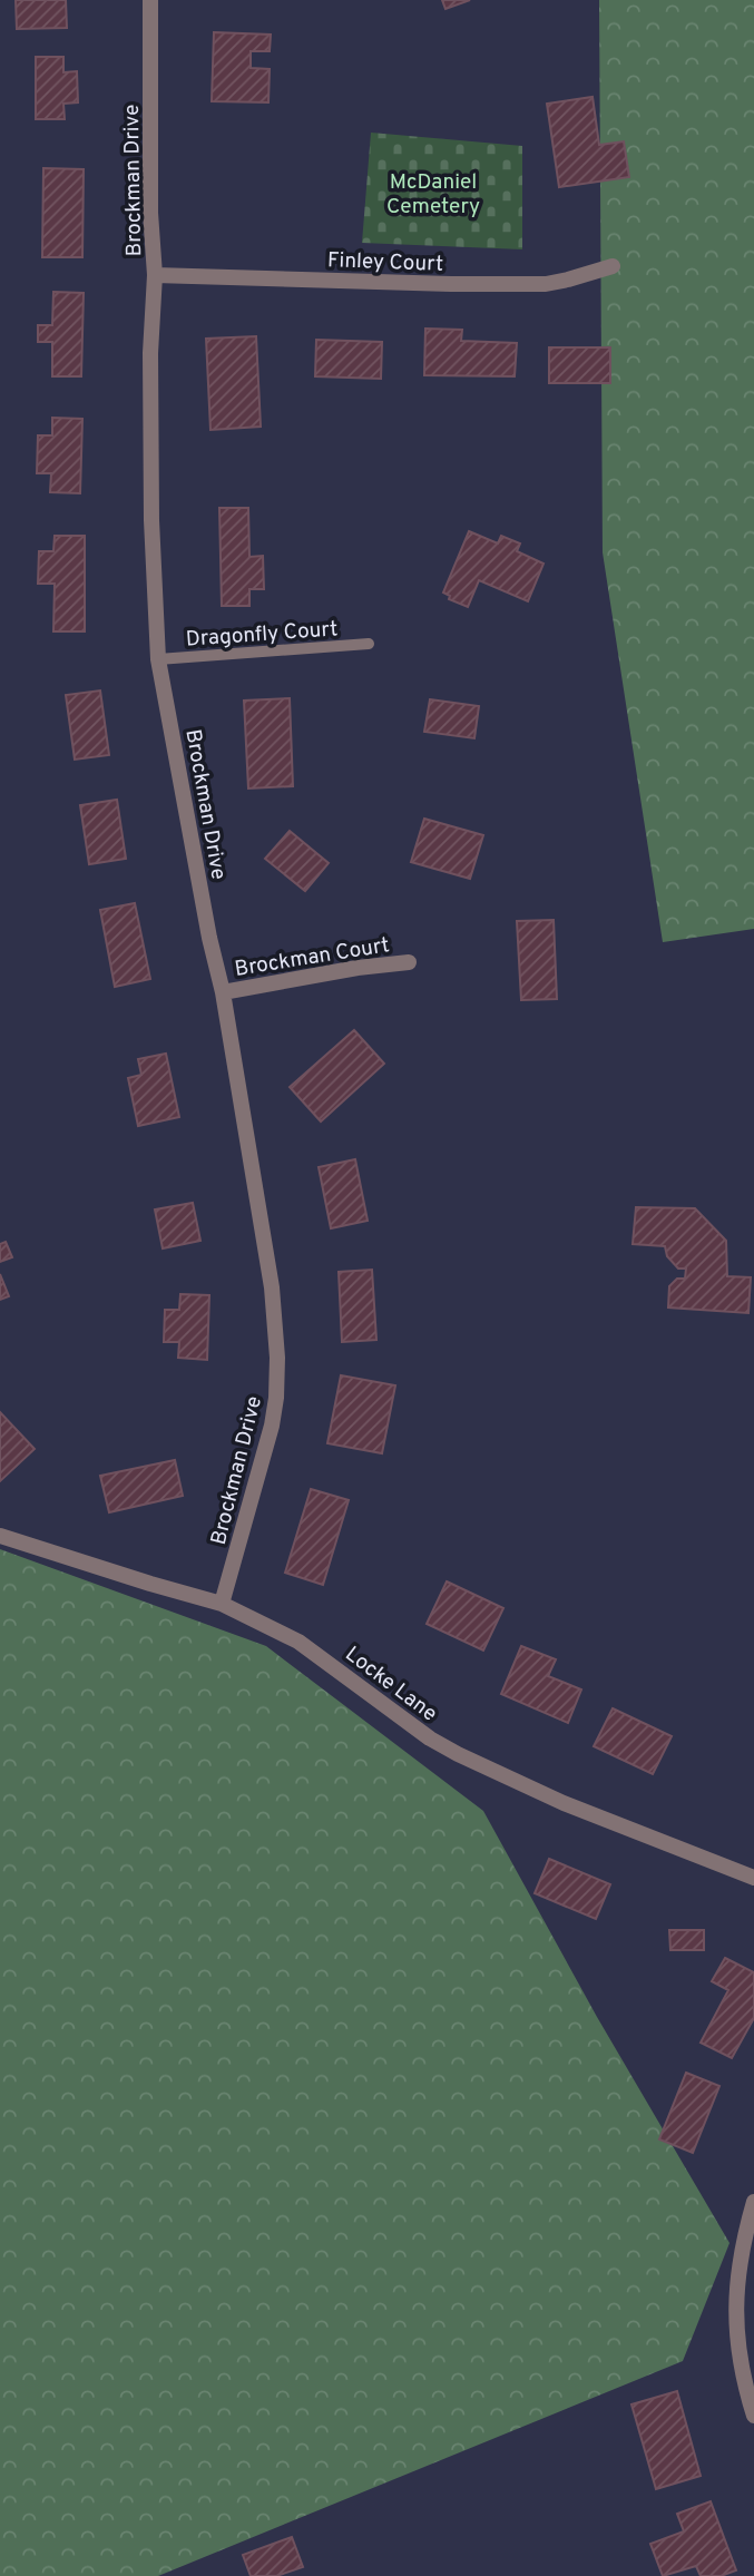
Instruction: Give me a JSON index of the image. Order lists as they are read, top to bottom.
{
  "streets": {
    "street": [
      "Brockman Drive",
      "Finley Court",
      "Brockman Court",
      "Locke Lane"
    ],
    "lane": ["Dragonfly Court"]
  },
  "crossings": [
    ["Brockman Drive", "Finley Court"],
    ["Brockman Drive", "Dragonfly Court"],
    ["Brockman Drive", "Brockman Court"],
    ["Brockman Drive", "Locke Lane"]
  ],
  "parks": ["McDaniel Cemetery"]
}
